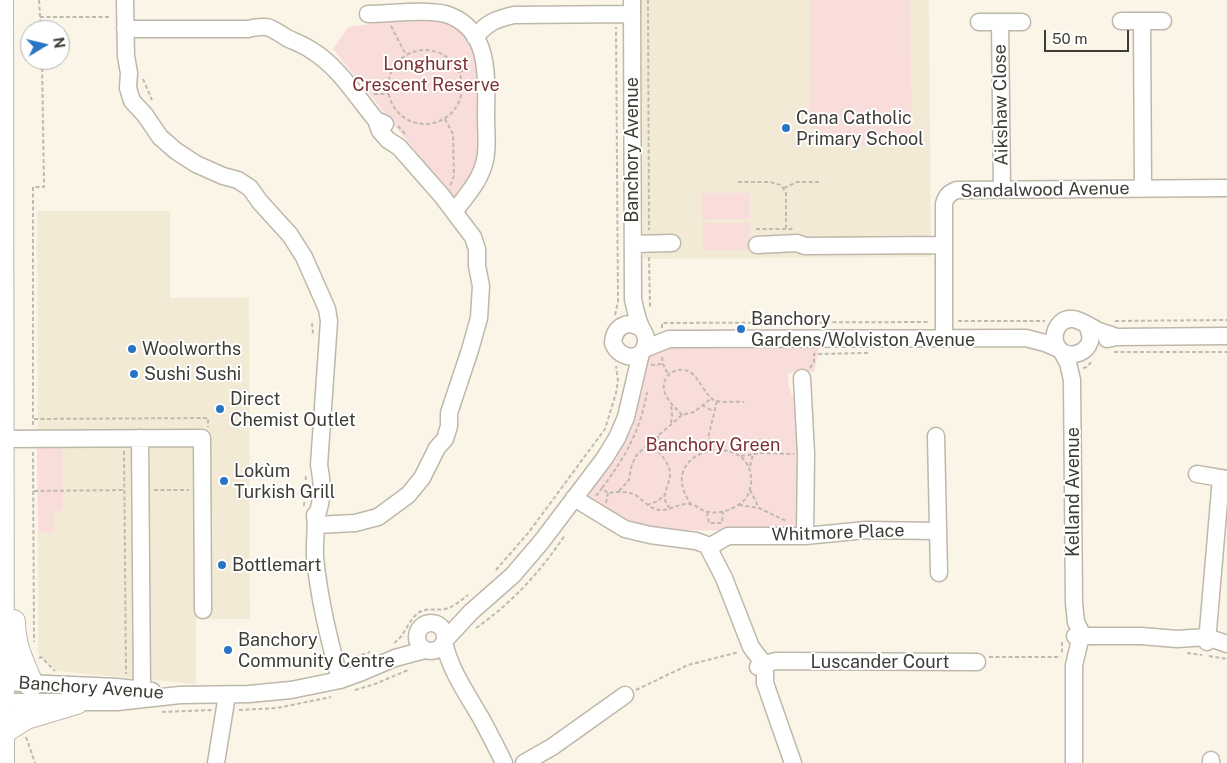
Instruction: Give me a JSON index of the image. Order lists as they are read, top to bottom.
{
  "streets": {
    "street": [
      "Aikshaw Close",
      "Banchory Avenue",
      "Sandalwood Avenue",
      "Kelland Avenue",
      "Whitmore Place",
      "Luscander Court"
    ]
  },
  "crossings": [
    ["Aikshaw Close", "Sandalwood Avenue"]
  ],
  "parks": ["Longhurst Crescent Reserve", "Banchory Green"],
  "places": [
    "Cana Catholic Primary School",
    "Banchory Gardens/Wolviston Avenue",
    "Woolworths",
    "Sushi Sushi",
    "Direct Chemist Outlet",
    "Lokùm Turkish Grill",
    "Bottlemart",
    "Banchory Community Centre"
  ],
  "scale_bar": "50 m",
  "north": "right"
}
